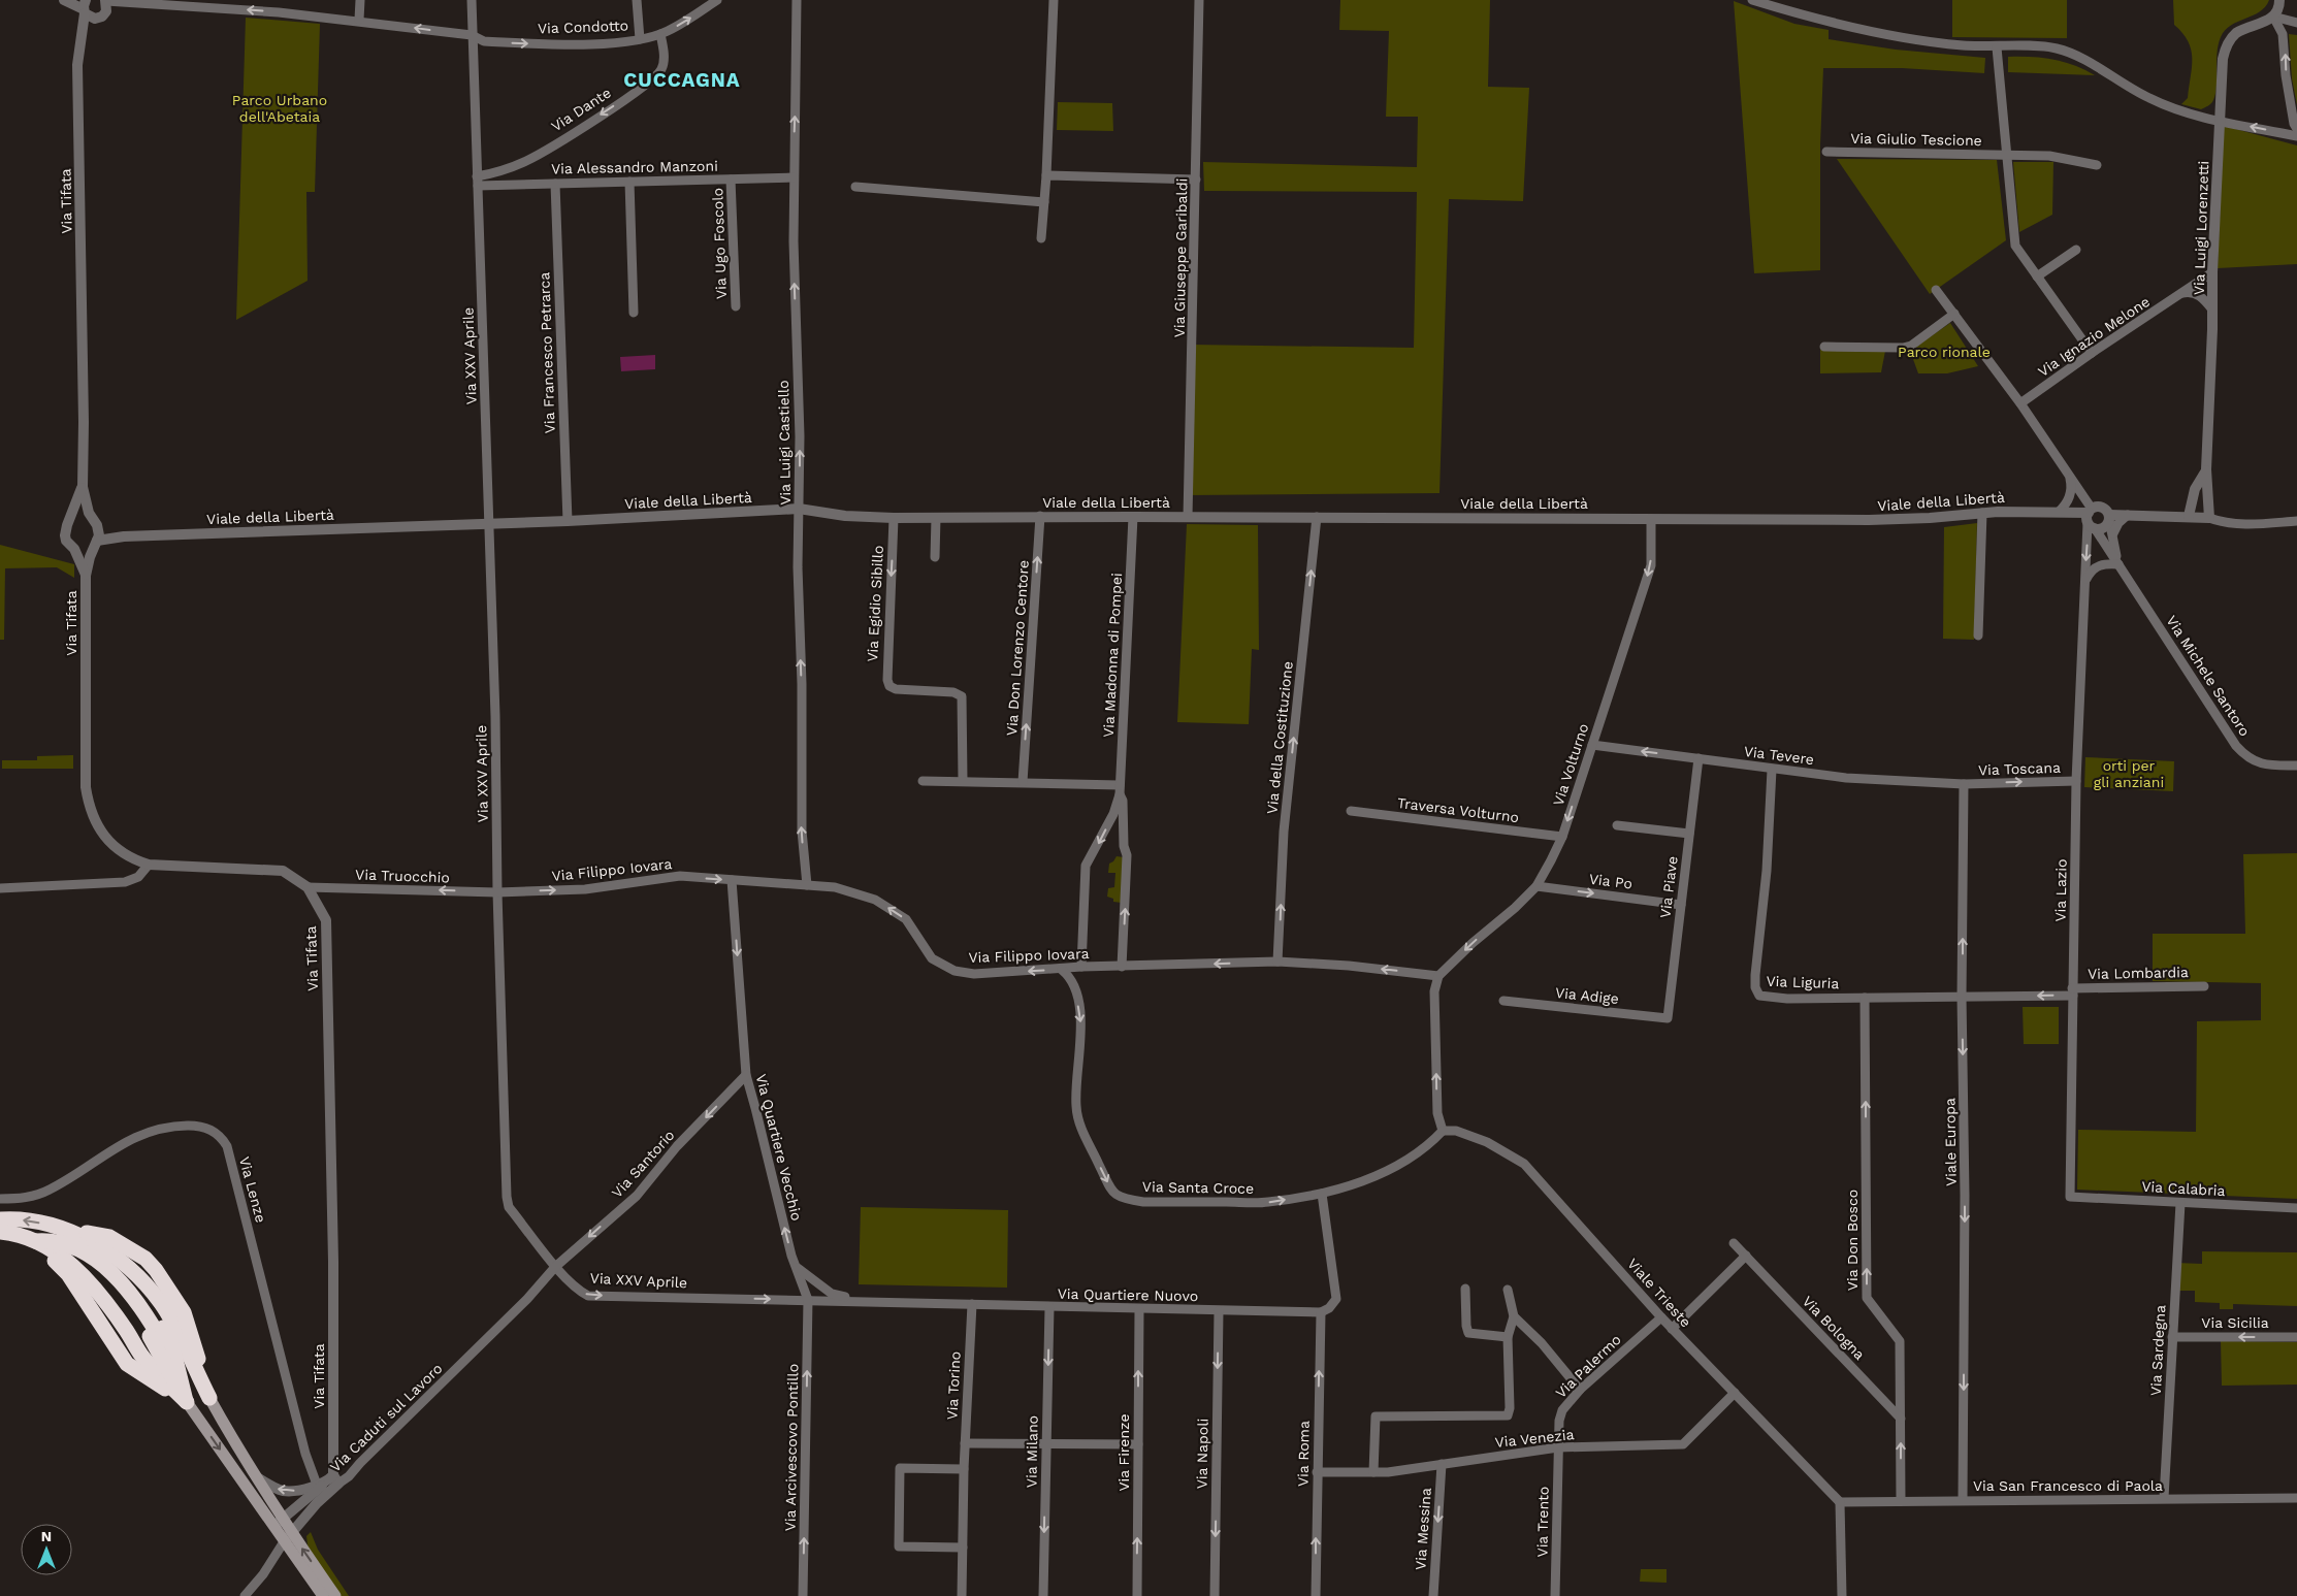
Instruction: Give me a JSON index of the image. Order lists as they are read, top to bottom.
{
  "streets": {
    "street": [
      "Via Condotto",
      "Via Dante",
      "Via Giulio Tescione",
      "Via Alessandro Manzoni",
      "Via Tifata",
      "Via Luigi Lorenzetti",
      "Via Ugo Foscolo",
      "Via Giuseppe Garibaldi",
      "Via Ignazio Melone",
      "Via Francesco Petrarca",
      "Via XXV Aprile",
      "Via Luigi Castiello",
      "Viale della Libertà",
      "Via Egidio Sibillo",
      "Via Don Lorenzo Centore",
      "Via Madonna di Pompei",
      "Via Michele Santoro",
      "Via della Costituzione",
      "Via Tevere",
      "Via Volturno",
      "Via Toscana",
      "Traversa Volturno",
      "Via Filippo Iovara",
      "Via Truocchio",
      "Via Po",
      "Via Piave",
      "Via Lazio",
      "Via Lombardia",
      "Via Liguria",
      "Via Adige",
      "Viale Europa",
      "Via Quartiere Vecchio",
      "Via Santorio",
      "Via Santa Croce",
      "Via Calabria",
      "Via Lenze",
      "Via Don Bosco",
      "Viale Trieste",
      "Via Quartiere Nuovo",
      "Via Sicilia",
      "Via Bologna",
      "Via Sardegna",
      "Via Palermo",
      "Via Torino",
      "Via Caduti sul Lavoro",
      "Via Venezia",
      "Via Arcivescovo Pontillo",
      "Via Milano",
      "Via Firenze",
      "Via Napoli",
      "Via Roma",
      "Via San Francesco di Paola",
      "Via Trento",
      "Via Messina"
    ]
  },
  "crossings": [
    ["Via Condotto", "Via Dante"],
    ["Via Condotto", "Via Tifata"],
    ["Via Condotto", "Via XXV Aprile"],
    ["Via Dante", "Via Alessandro Manzoni"],
    ["Via Dante", "Via XXV Aprile"],
    ["Via Alessandro Manzoni", "Via Ugo Foscolo"],
    ["Via Alessandro Manzoni", "Via Francesco Petrarca"],
    ["Via Alessandro Manzoni", "Via XXV Aprile"],
    ["Via Alessandro Manzoni", "Via Luigi Castiello"],
    ["Via Tifata", "Viale della Libertà"],
    ["Via Tifata", "Via Truocchio"],
    ["Via Tifata", "Via Lenze"],
    ["Via Tifata", "Via Caduti sul Lavoro"],
    ["Via Luigi Lorenzetti", "Via Ignazio Melone"],
    ["Via Luigi Lorenzetti", "Viale della Libertà"],
    ["Via Giuseppe Garibaldi", "Viale della Libertà"],
    ["Via Ignazio Melone", "Via Michele Santoro"],
    ["Via Francesco Petrarca", "Viale della Libertà"],
    ["Via XXV Aprile", "Viale della Libertà"],
    ["Via XXV Aprile", "Via Filippo Iovara"],
    ["Via XXV Aprile", "Via Truocchio"],
    ["Via XXV Aprile", "Via Quartiere Vecchio"],
    ["Via XXV Aprile", "Via Santorio"],
    ["Via XXV Aprile", "Via Quartiere Nuovo"],
    ["Via XXV Aprile", "Via Caduti sul Lavoro"],
    ["Via XXV Aprile", "Via Arcivescovo Pontillo"],
    ["Via Luigi Castiello", "Viale della Libertà"],
    ["Via Luigi Castiello", "Via Filippo Iovara"],
    ["Viale della Libertà", "Via Egidio Sibillo"],
    ["Viale della Libertà", "Via Don Lorenzo Centore"],
    ["Viale della Libertà", "Via Madonna di Pompei"],
    ["Viale della Libertà", "Via Michele Santoro"],
    ["Viale della Libertà", "Via della Costituzione"],
    ["Viale della Libertà", "Via Volturno"],
    ["Viale della Libertà", "Via Lazio"],
    ["Via Michele Santoro", "Via Lazio"],
    ["Via della Costituzione", "Via Filippo Iovara"],
    ["Via Tevere", "Via Volturno"],
    ["Via Tevere", "Via Toscana"],
    ["Via Tevere", "Via Piave"],
    ["Via Tevere", "Via Liguria"],
    ["Via Tevere", "Viale Europa"],
    ["Via Volturno", "Traversa Volturno"],
    ["Via Volturno", "Via Filippo Iovara"],
    ["Via Volturno", "Via Po"],
    ["Via Toscana", "Via Lazio"],
    ["Via Toscana", "Viale Europa"],
    ["Via Filippo Iovara", "Via Truocchio"],
    ["Via Filippo Iovara", "Via Quartiere Vecchio"],
    ["Via Filippo Iovara", "Via Santa Croce"],
    ["Via Po", "Via Piave"],
    ["Via Piave", "Via Adige"],
    ["Via Lazio", "Via Lombardia"],
    ["Via Lazio", "Via Liguria"],
    ["Via Lazio", "Via Calabria"],
    ["Via Lombardia", "Via Liguria"],
    ["Via Liguria", "Viale Europa"],
    ["Via Liguria", "Via Don Bosco"],
    ["Viale Europa", "Via San Francesco di Paola"],
    ["Via Quartiere Vecchio", "Via Santorio"],
    ["Via Quartiere Vecchio", "Via Quartiere Nuovo"],
    ["Via Quartiere Vecchio", "Via Arcivescovo Pontillo"],
    ["Via Santorio", "Via Caduti sul Lavoro"],
    ["Via Santa Croce", "Viale Trieste"],
    ["Via Calabria", "Via Sardegna"],
    ["Via Lenze", "Via Caduti sul Lavoro"],
    ["Via Don Bosco", "Via Bologna"],
    ["Via Don Bosco", "Via San Francesco di Paola"],
    ["Viale Trieste", "Via Palermo"],
    ["Viale Trieste", "Via Venezia"],
    ["Viale Trieste", "Via San Francesco di Paola"],
    ["Via Quartiere Nuovo", "Via Torino"],
    ["Via Quartiere Nuovo", "Via Arcivescovo Pontillo"],
    ["Via Quartiere Nuovo", "Via Milano"],
    ["Via Quartiere Nuovo", "Via Firenze"],
    ["Via Quartiere Nuovo", "Via Napoli"],
    ["Via Quartiere Nuovo", "Via Roma"],
    ["Via Sicilia", "Via Sardegna"],
    ["Via Sardegna", "Via San Francesco di Paola"],
    ["Via Palermo", "Via Venezia"],
    ["Via Palermo", "Via Trento"],
    ["Via Venezia", "Via Roma"],
    ["Via Venezia", "Via Trento"],
    ["Via Venezia", "Via Messina"]
  ],
  "one_way": [
    "Via Dante",
    "Via Luigi Castiello",
    "Via Egidio Sibillo",
    "Via Don Lorenzo Centore",
    "Via della Costituzione",
    "Via Volturno",
    "Via Toscana",
    "Via Truocchio",
    "Via Santorio",
    "Via Don Bosco",
    "Via Sicilia",
    "Via Arcivescovo Pontillo",
    "Via Milano",
    "Via Firenze",
    "Via Napoli",
    "Via Roma",
    "Via Messina"
  ],
  "districts": ["CUCCAGNA"],
  "parks": ["Parco Urbano dell'Abetaia", "Parco rionale", "orti per gli anziani"],
  "north": "top"
}
